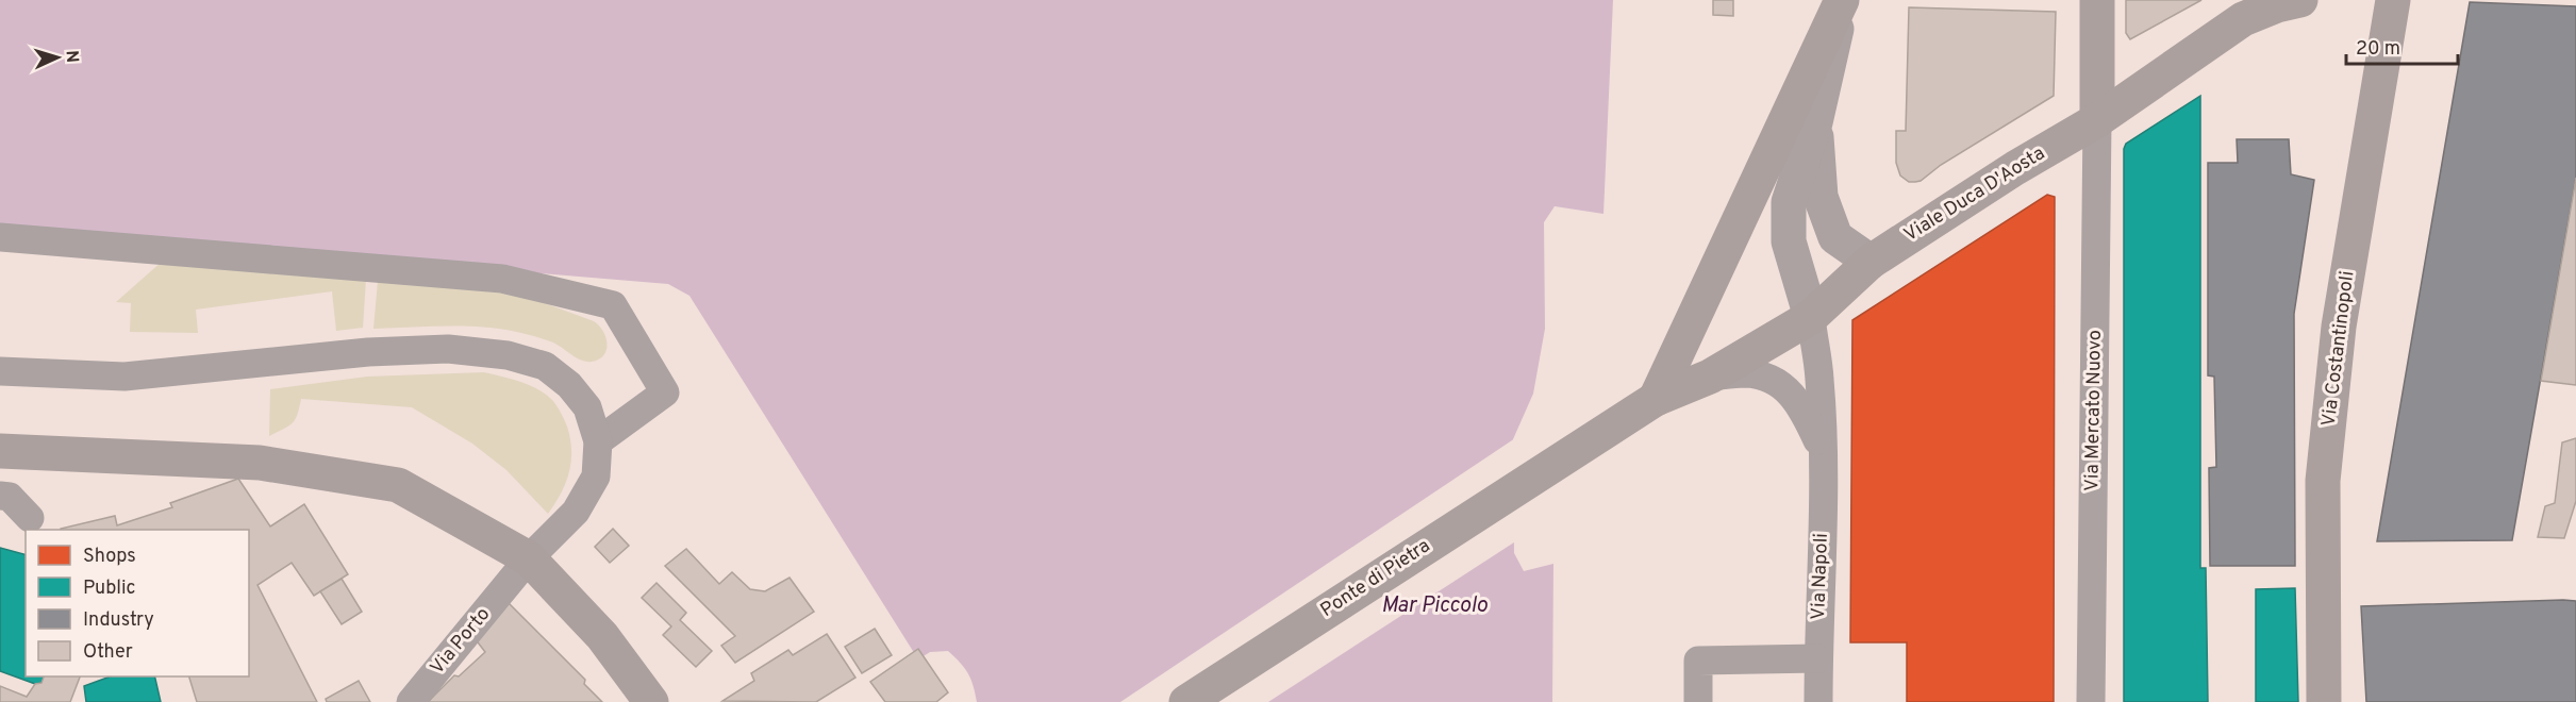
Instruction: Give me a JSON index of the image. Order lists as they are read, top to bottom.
{
  "streets": {
    "main road": ["Viale Duca D'Aosta", "Via Costantinopoli", "Ponte di Pietra"],
    "street": ["Via Mercato Nuovo", "Via Napoli", "Via Porto"]
  },
  "crossings": [
    ["Viale Duca D'Aosta", "Via Mercato Nuovo"],
    ["Viale Duca D'Aosta", "Via Napoli"],
    ["Viale Duca D'Aosta", "Ponte di Pietra"]
  ],
  "water": ["Mar Piccolo"],
  "legend": [
    "Shops",
    "Public",
    "Industry",
    "Other"
  ],
  "scale_bar": "20 m",
  "north": "right"
}
